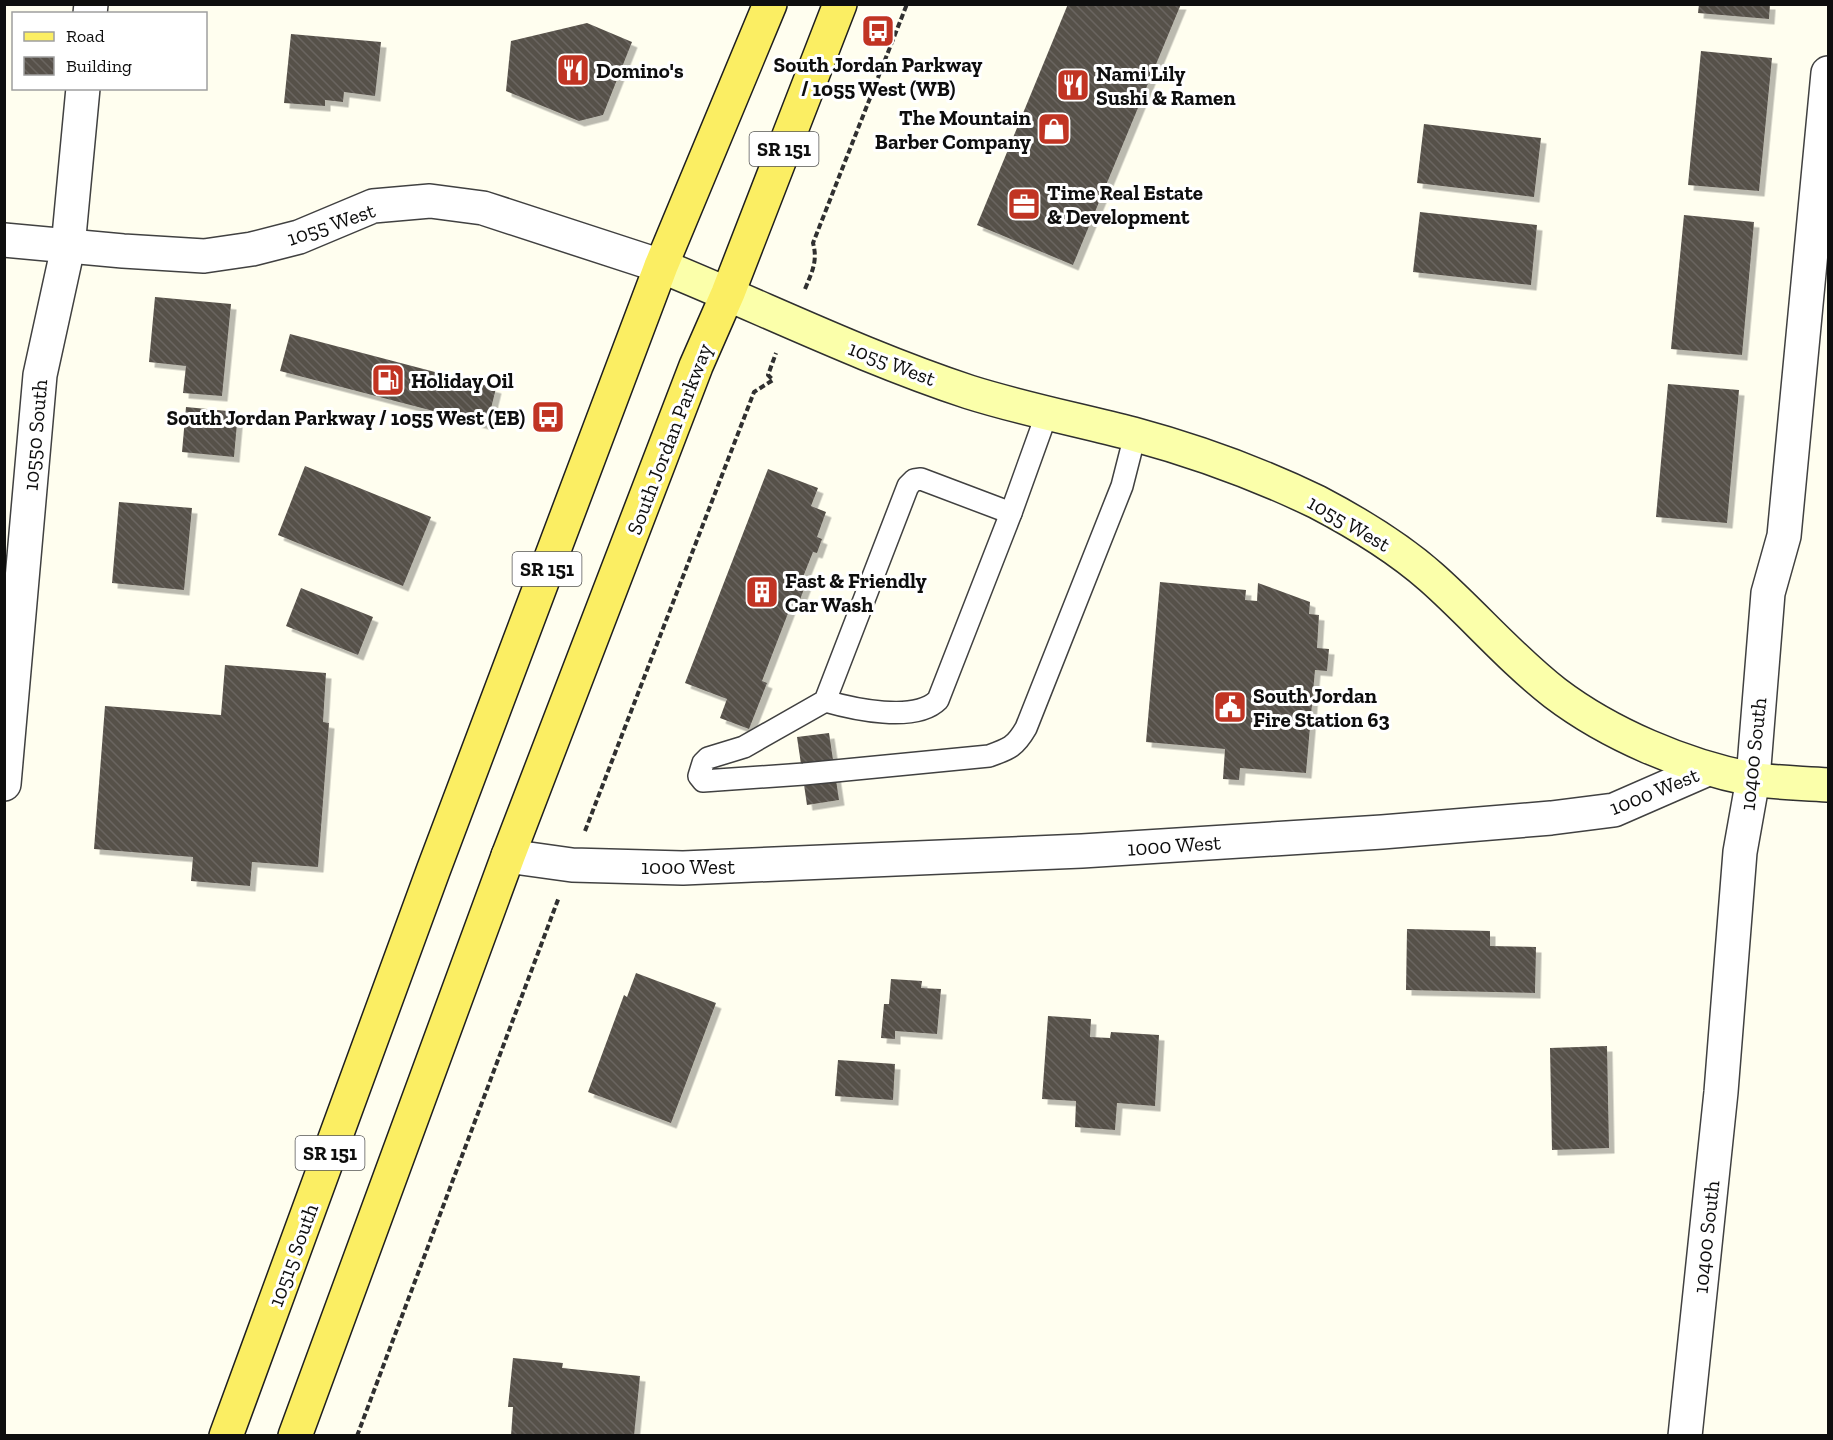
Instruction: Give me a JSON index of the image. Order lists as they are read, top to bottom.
{
  "streets": {
    "main road": ["SR 151", "South Jordan Parkway", "10515 South"],
    "street": [
      "1055 West",
      "10550 South",
      "10400 South",
      "1000 West"
    ]
  },
  "crossings": [
    ["SR 151", "1055 West"],
    ["SR 151", "South Jordan Parkway"],
    ["SR 151", "1000 West"],
    ["SR 151", "10515 South"],
    ["1055 West", "10550 South"],
    ["1055 West", "South Jordan Parkway"],
    ["1055 West", "1000 West"],
    ["1055 West", "10515 South"],
    ["South Jordan Parkway", "1000 West"],
    ["10400 South", "1000 West"]
  ],
  "places": {
    "bus stop": ["South Jordan Parkway / 1055 West (WB)", "South Jordan Parkway / 1055 West (EB)"],
    "restaurant": ["Domino's", "Nami Lily Sushi & Ramen"],
    "shop": ["The Mountain Barber Company"],
    "office": ["Time Real Estate & Development"],
    "fuel station": ["Holiday Oil"],
    "building": ["Fast & Friendly Car Wash"],
    "public building": ["South Jordan Fire Station 63"]
  },
  "legend": ["Road", "Building"]
}
